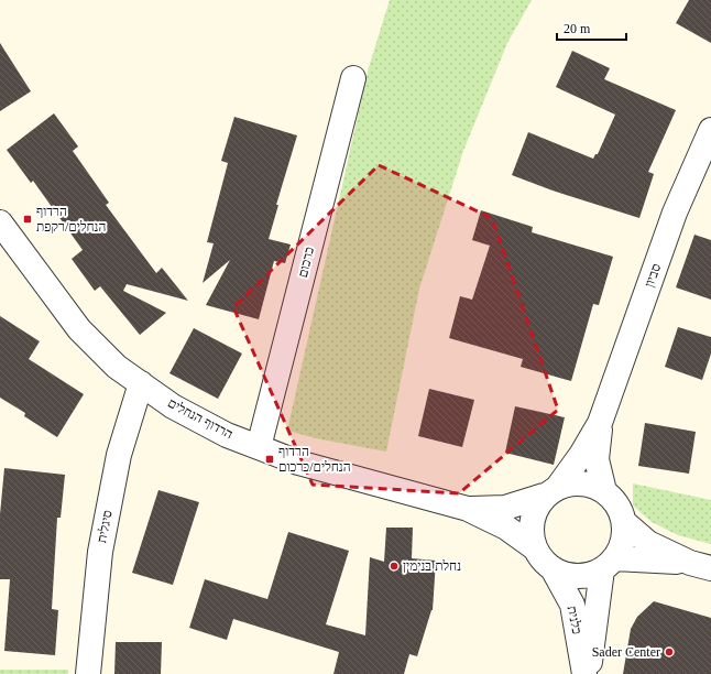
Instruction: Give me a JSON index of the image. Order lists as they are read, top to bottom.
{
  "streets": {
    "street": [
      "כרכום",
      "סביון",
      "הרדוף הנחלים",
      "סיגלית",
      "כלנית"
    ]
  },
  "crossings": [
    ["כרכום", "הרדוף הנחלים"],
    ["סביון", "הרדוף הנחלים"],
    ["סביון", "כלנית"],
    ["הרדוף הנחלים", "סיגלית"],
    ["הרדוף הנחלים", "כלנית"]
  ],
  "places": {
    "transit": ["הרדוף הנחלים/רקפת", "הרדוף הנחלים/כרכום"],
    "other": ["נחלת בנימין", "Sader Center"]
  },
  "scale_bar": "20 m"
}
